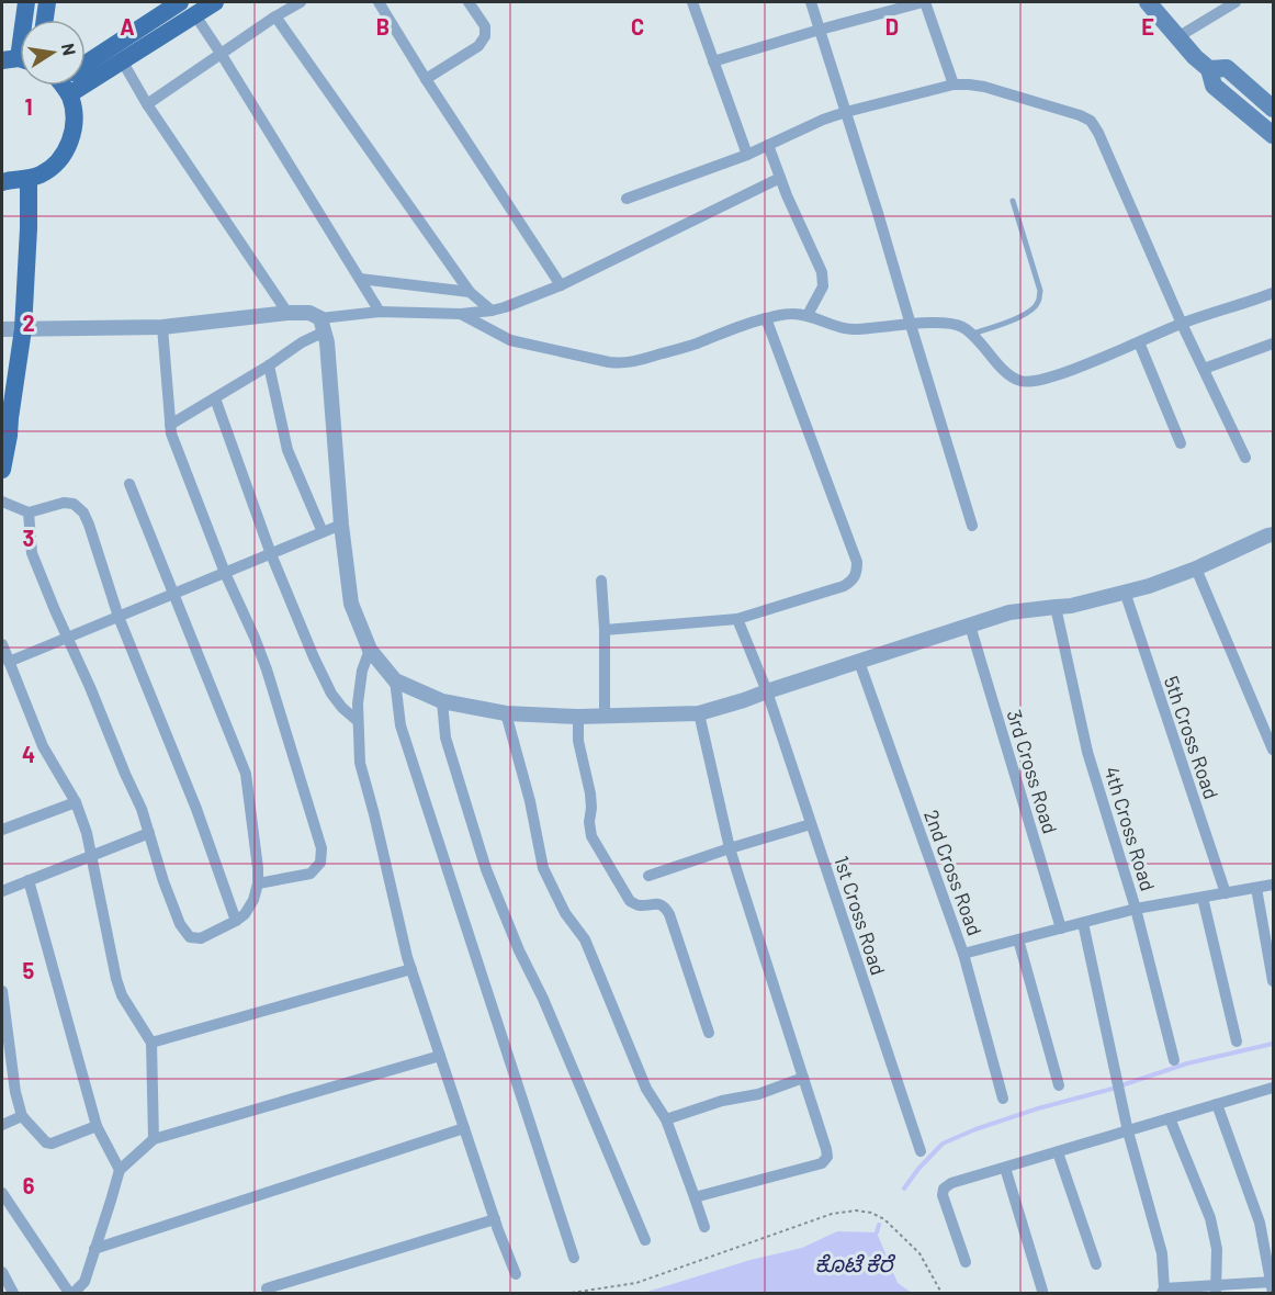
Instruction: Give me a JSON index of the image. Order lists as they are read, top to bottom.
{
  "streets": {
    "street": [
      "5th Cross Road",
      "3rd Cross Road",
      "4th Cross Road",
      "2nd Cross Road",
      "1st Cross Road"
    ]
  },
  "water": ["ಕೊಟೆ ಕೆರೆ"],
  "north": "right",
  "grid": {
    "columns": [
      "A",
      "B",
      "C",
      "D",
      "E"
    ],
    "rows": [
      "1",
      "2",
      "3",
      "4",
      "5",
      "6"
    ]
  }
}
